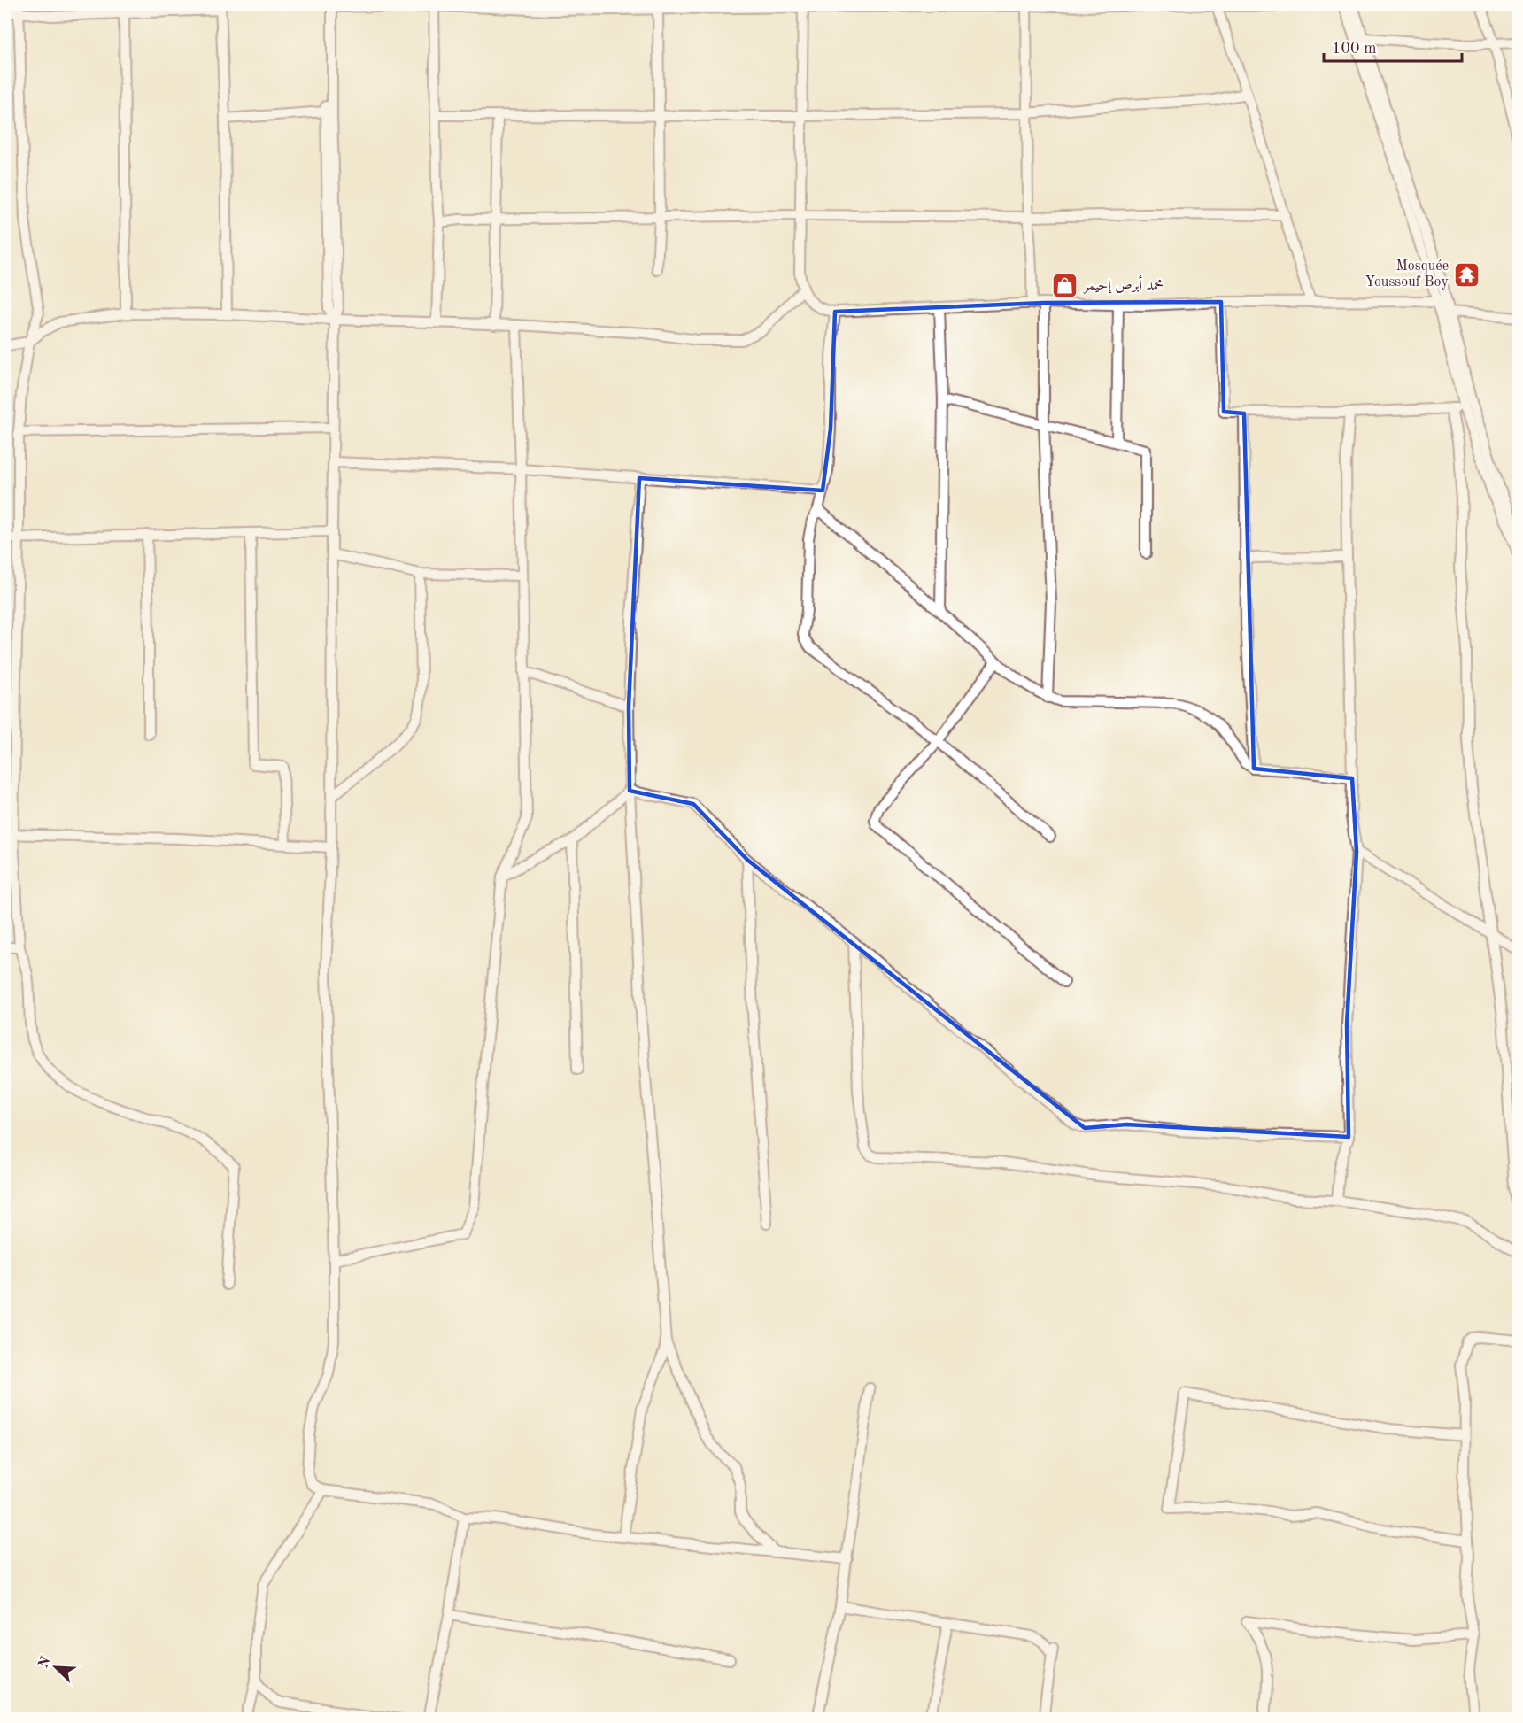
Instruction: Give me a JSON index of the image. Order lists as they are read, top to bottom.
{
  "places": {
    "temple": ["Mosquée Youssouf Boy"],
    "shop": ["محمد أبرص إحيمر"]
  },
  "scale_bar": "100 m",
  "north": "top left"
}
